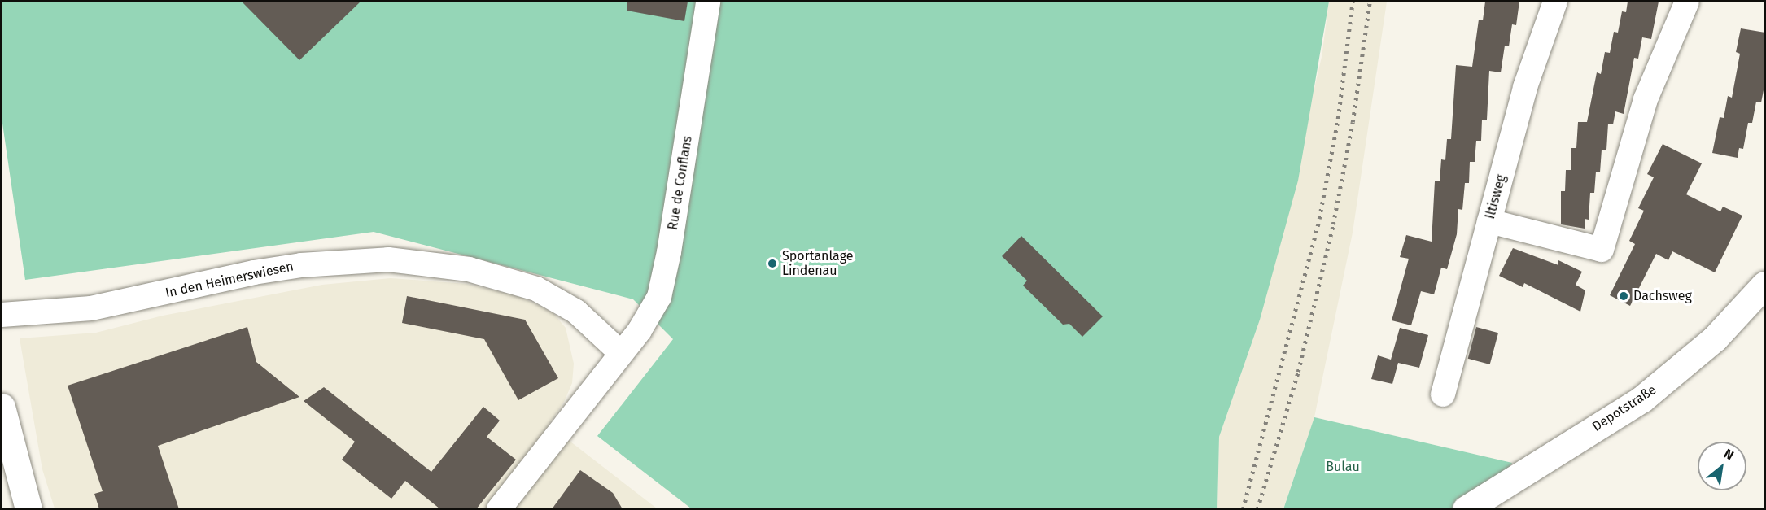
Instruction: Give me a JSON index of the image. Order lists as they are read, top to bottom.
{
  "streets": {
    "main road": ["Depotstraße"],
    "street": ["Rue de Conflans", "Iltisweg", "In den Heimerswiesen"]
  },
  "crossings": [
    ["Rue de Conflans", "In den Heimerswiesen"]
  ],
  "parks": ["Bulau"],
  "places": ["Sportanlage Lindenau", "Dachsweg"],
  "north": "top right"
}
